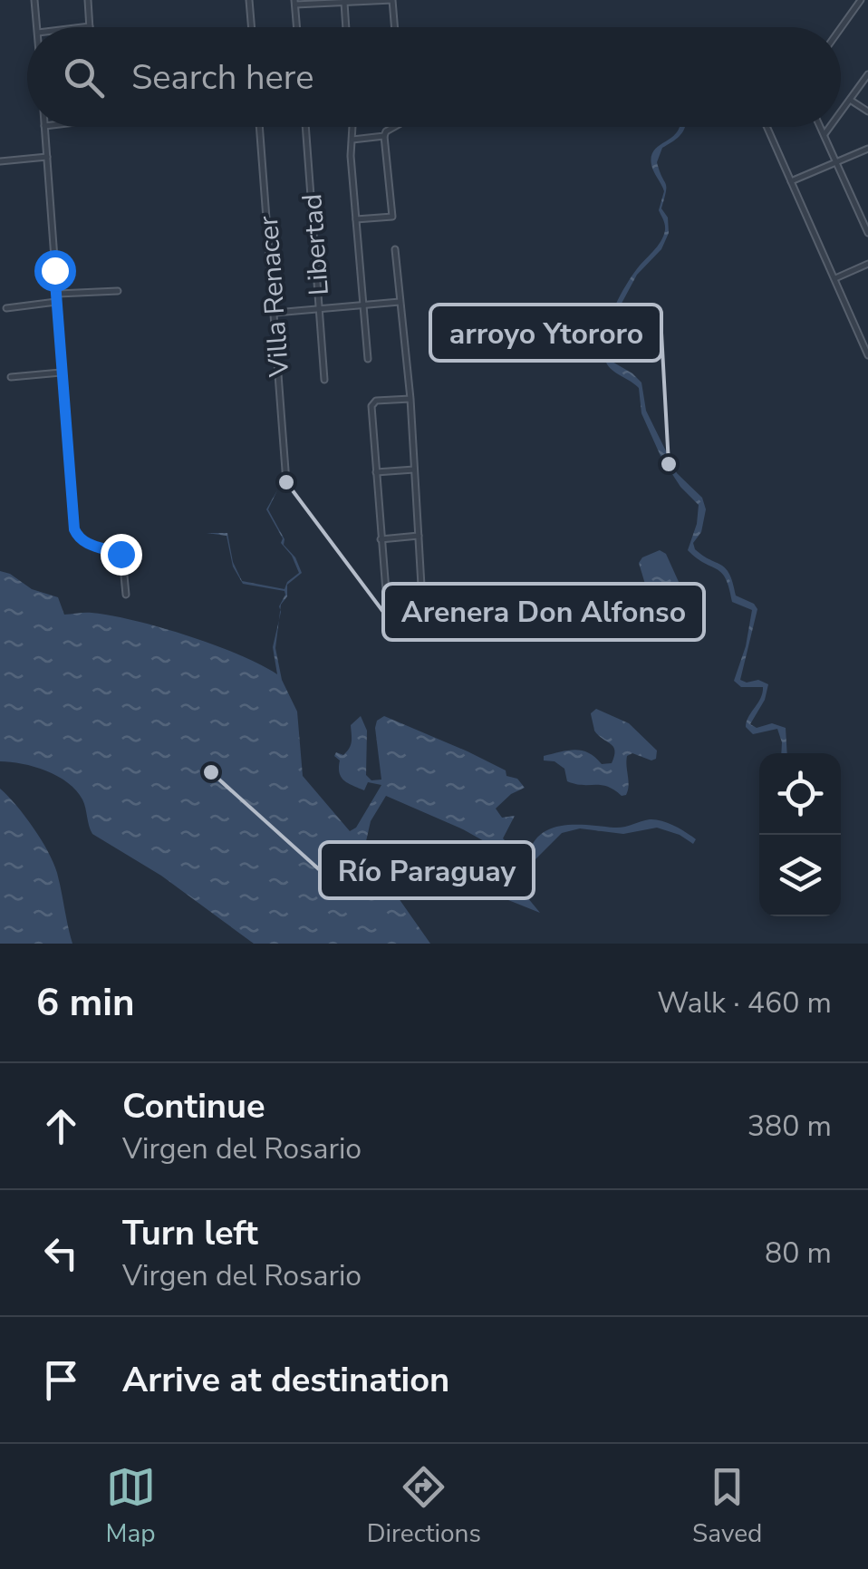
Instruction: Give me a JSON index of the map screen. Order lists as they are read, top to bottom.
{
  "streets": {
    "street": ["Libertad", "Villa Renacer"]
  },
  "places": ["arroyo Ytororo", "Arenera Don Alfonso", "Río Paraguay"],
  "page": {
    "search": "Search here",
    "heading": ["6 min", "Walk · 460 m"],
    "list": [
      ["Continue", "Virgen del Rosario", "380 m"],
      ["Turn left", "Virgen del Rosario", "80 m"],
      "Arrive at destination"
    ],
    "nav": ["Map", "Directions", "Saved"]
  }
}
